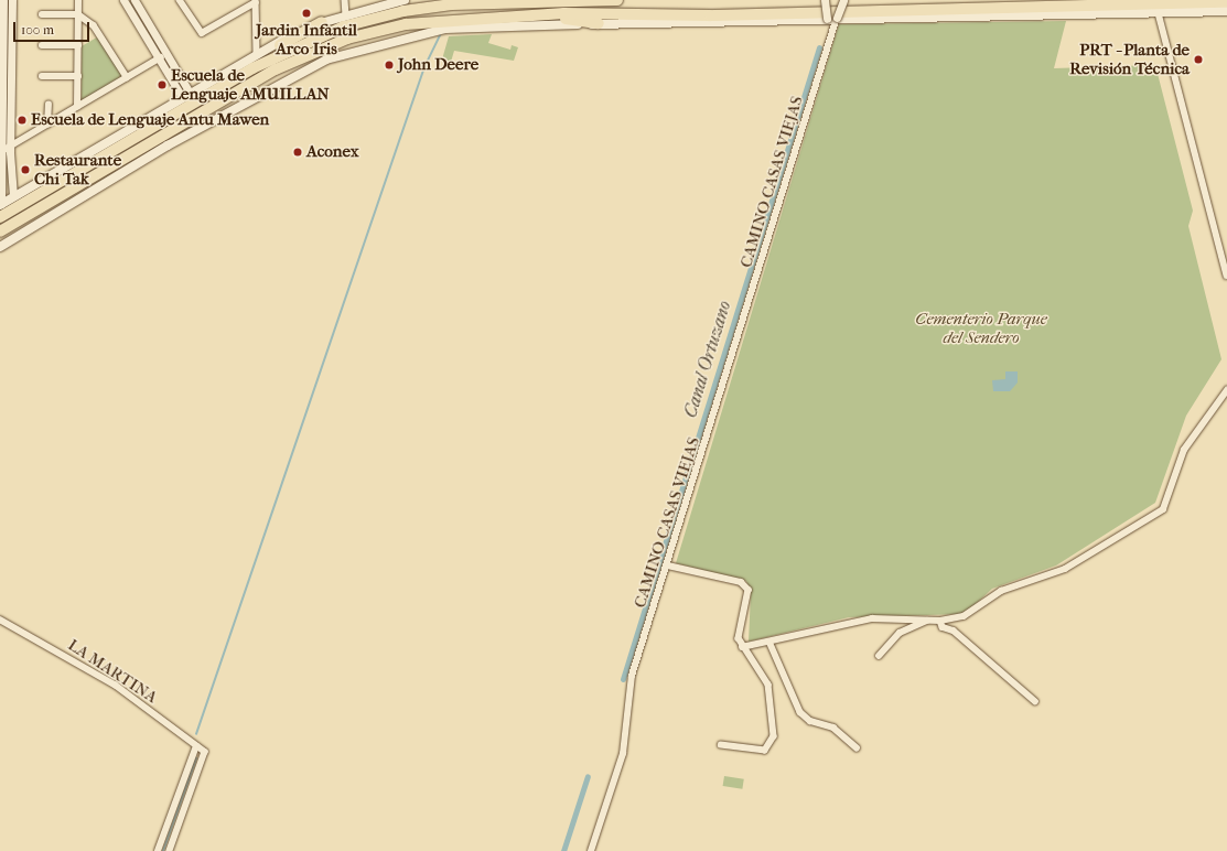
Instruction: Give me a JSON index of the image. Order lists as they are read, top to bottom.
{
  "streets": {
    "street": ["CAMINO CASAS VIEJAS", "LA MARTINA"]
  },
  "water": ["Canal Ortuzano"],
  "parks": ["Cementerio Parque del Sendero"],
  "places": [
    "Jardin Infantil Arco Iris",
    "PRT - Planta de Revisión Técnica",
    "John Deere",
    "Escuela de Lenguaje AMUILLAN",
    "Escuela de Lenguaje Antu Mawen",
    "Aconex",
    "Restaurante Chi Tak"
  ],
  "scale_bar": "100 m"
}
